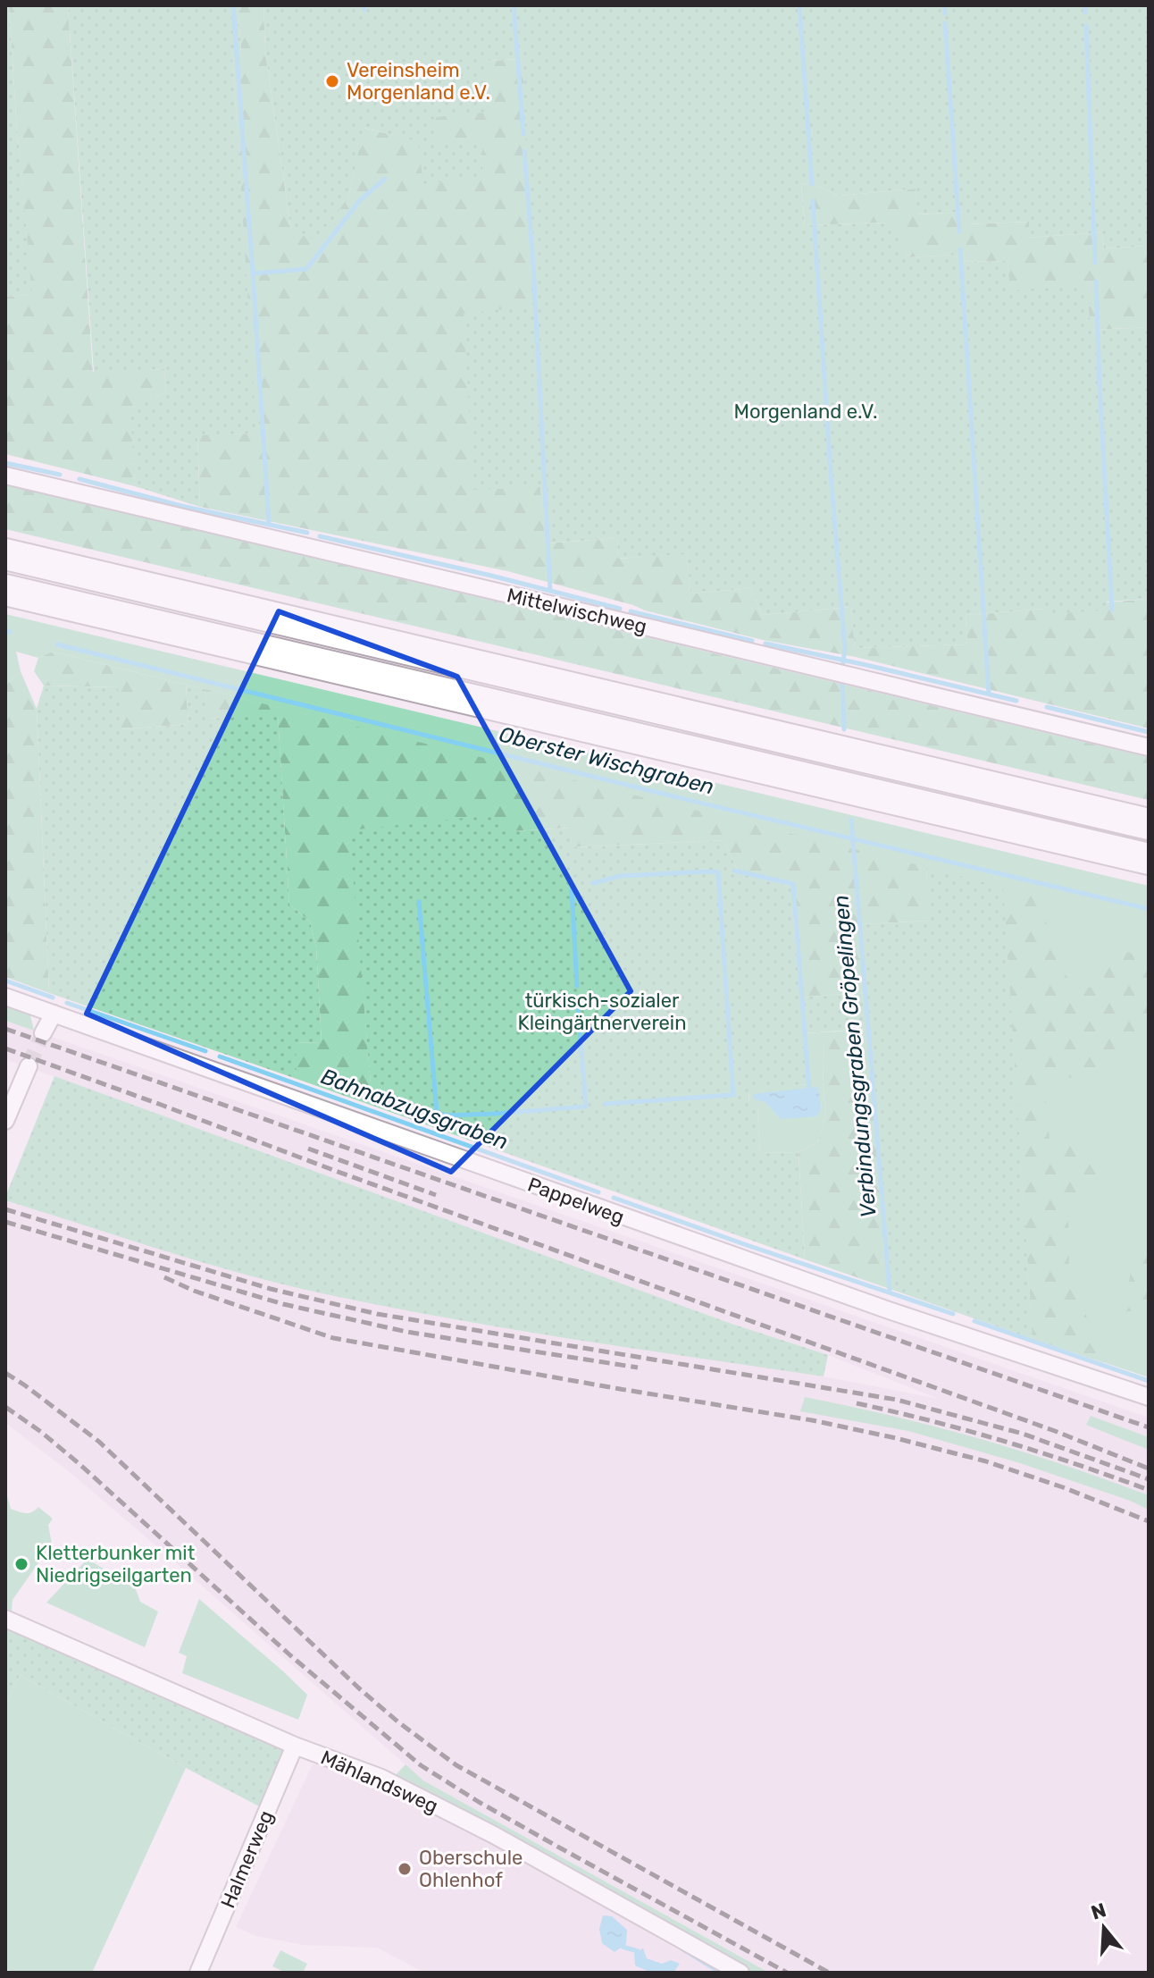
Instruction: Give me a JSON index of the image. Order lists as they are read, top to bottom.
{
  "streets": {
    "street": [
      "Mittelwischweg",
      "Pappelweg",
      "Mählandsweg",
      "Halmerweg"
    ]
  },
  "crossings": [
    ["Mählandsweg", "Halmerweg"]
  ],
  "water": ["Oberster Wischgraben", "Verbindungsgraben Gröpelingen", "Bahnabzugsgraben"],
  "parks": ["Morgenland e.V.", "türkisch-sozialer Kleingärtnerverein"],
  "places": ["Vereinsheim Morgenland e.V.", "Kletterbunker mit Niedrigseilgarten", "Oberschule Ohlenhof"],
  "north": "top"
}
